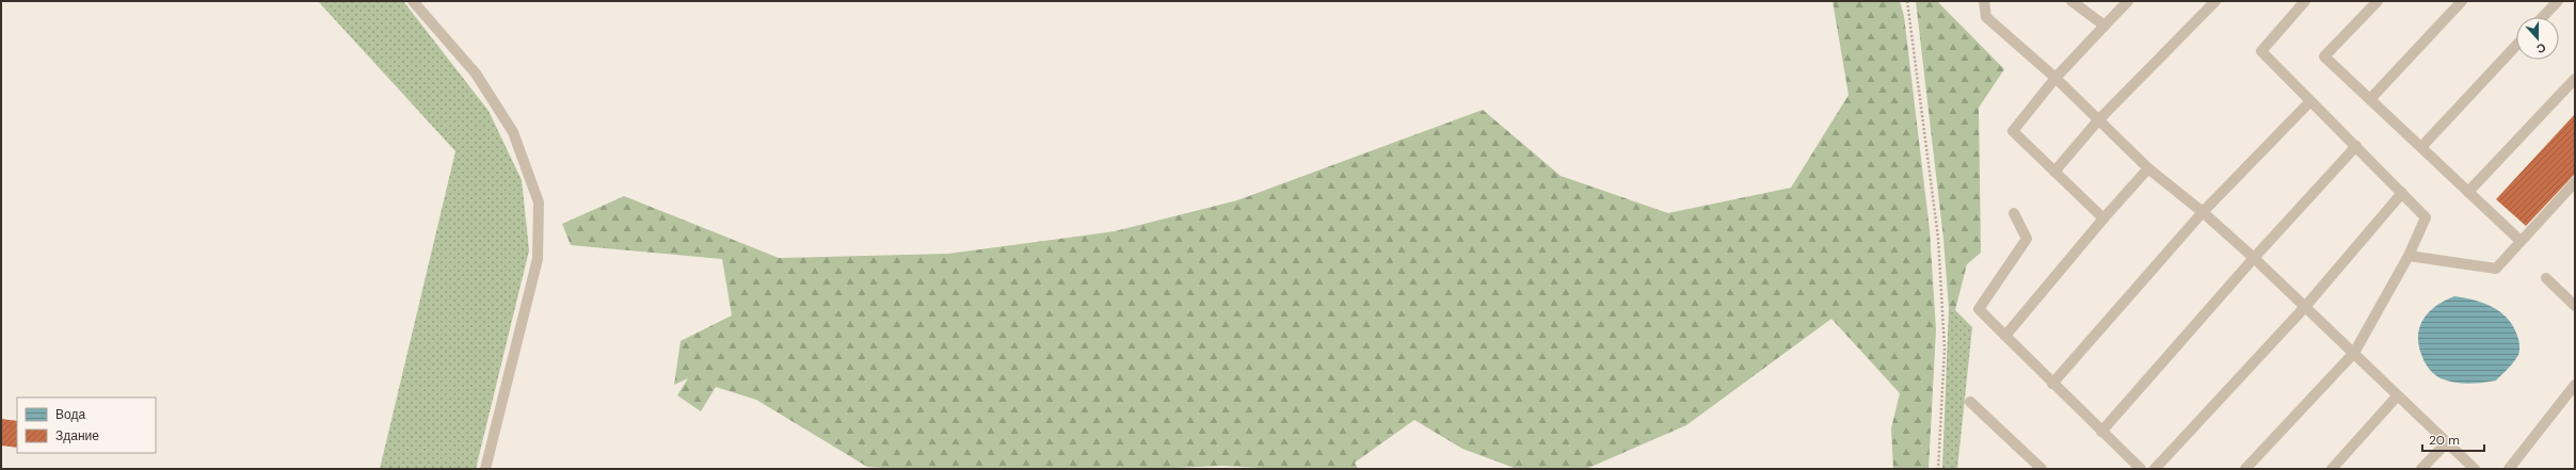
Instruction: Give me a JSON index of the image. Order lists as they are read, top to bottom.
{
  "legend": ["Вода", "Здание"],
  "scale_bar": "20 m",
  "north": "bottom"
}
